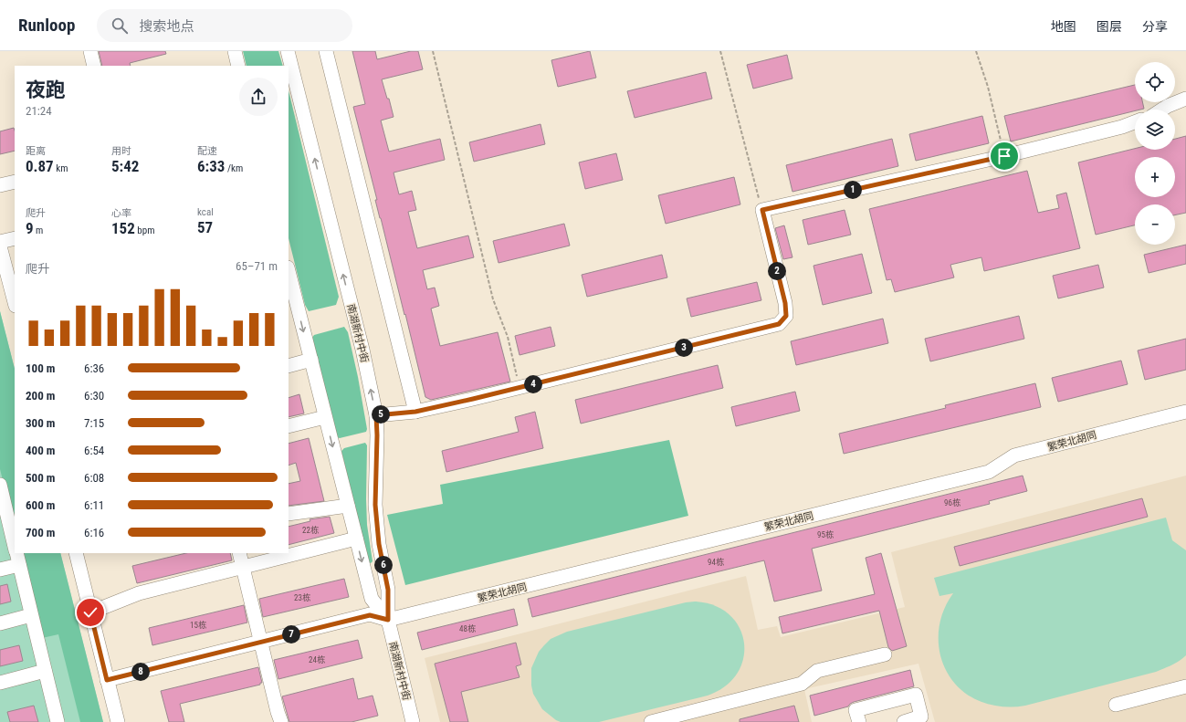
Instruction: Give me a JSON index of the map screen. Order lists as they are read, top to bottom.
{
  "streets": {
    "street": ["南湖新村中街", "繁荣北胡同"]
  },
  "crossings": [
    ["南湖新村中街", "繁荣北胡同"]
  ],
  "house_numbers": [
    "96栋",
    "22栋",
    "95栋",
    "94栋",
    "23栋",
    "15栋",
    "48栋",
    "24栋"
  ],
  "page": {
    "header": "Runloop",
    "search": "搜索地点",
    "nav": ["地图", "图层", "分享"],
    "map_buttons": ["+", "−"],
    "heading": ["夜跑", "21:24"],
    "stats": [
      ["距离", "0.87 km"],
      ["用时", "5:42"],
      ["配速", "6:33 /km"],
      ["爬升", "9 m"],
      ["心率", "152 bpm"],
      ["kcal", "57"]
    ],
    "pins": [
      "1",
      "2",
      "3",
      "4",
      "5",
      "6",
      "7",
      "8"
    ],
    "chart": ["爬升", "65–71 m"],
    "list": [
      {
        "name": "100 m",
        "note": "6:36"
      },
      {
        "name": "200 m",
        "note": "6:30"
      },
      {
        "name": "300 m",
        "note": "7:15"
      },
      {
        "name": "400 m",
        "note": "6:54"
      },
      {
        "name": "500 m",
        "note": "6:08"
      },
      {
        "name": "600 m",
        "note": "6:11"
      },
      {
        "name": "700 m",
        "note": "6:16"
      }
    ]
  }
}
